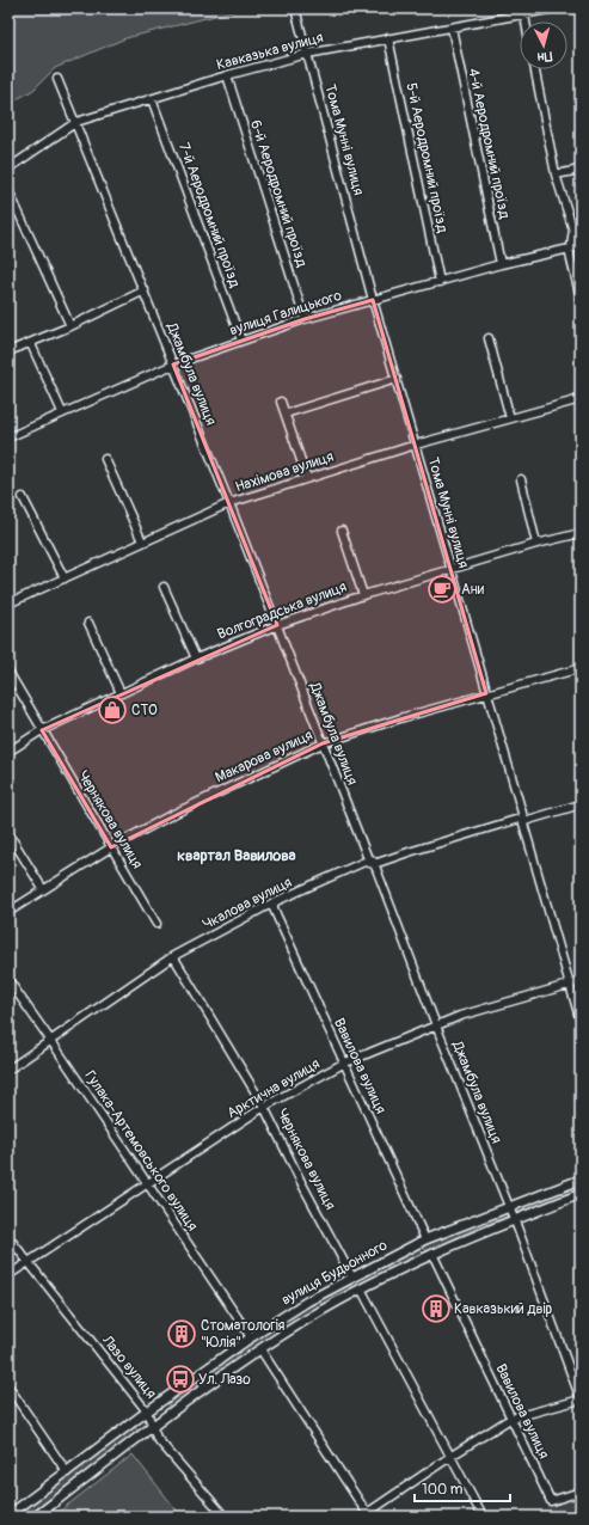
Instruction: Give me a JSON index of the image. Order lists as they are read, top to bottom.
{
  "streets": {
    "main road": ["вулиця Будьонного"],
    "street": [
      "Кавказька вулиця",
      "Тома Мунні вулиця",
      "4-й Аеродромний проїзд",
      "5-й Аеродромний проїзд",
      "6-й Аеродромний проїзд",
      "7-й Аеродромний проїзд",
      "вулиця Галицького",
      "Джамбула вулиця",
      "Нахімова вулиця",
      "Волгоградська вулиця",
      "Макарова вулиця",
      "Чернякова вулиця",
      "Чкалова вулиця",
      "Вавилова вулиця",
      "Арктична вулиця",
      "Гулака-Артемовського вулиця",
      "Лазо вулиця"
    ]
  },
  "crossings": [
    ["Кавказька вулиця", "Тома Мунні вулиця"],
    ["Кавказька вулиця", "4-й Аеродромний проїзд"],
    ["Кавказька вулиця", "5-й Аеродромний проїзд"],
    ["Кавказька вулиця", "6-й Аеродромний проїзд"],
    ["Кавказька вулиця", "7-й Аеродромний проїзд"],
    ["Кавказька вулиця", "Джамбула вулиця"],
    ["Тома Мунні вулиця", "вулиця Галицького"],
    ["Тома Мунні вулиця", "Нахімова вулиця"],
    ["Тома Мунні вулиця", "Волгоградська вулиця"],
    ["Тома Мунні вулиця", "Макарова вулиця"],
    ["Тома Мунні вулиця", "Чкалова вулиця"],
    ["Тома Мунні вулиця", "Арктична вулиця"],
    ["4-й Аеродромний проїзд", "вулиця Галицького"],
    ["5-й Аеродромний проїзд", "вулиця Галицького"],
    ["6-й Аеродромний проїзд", "вулиця Галицького"],
    ["7-й Аеродромний проїзд", "вулиця Галицького"],
    ["вулиця Галицького", "Джамбула вулиця"],
    ["Джамбула вулиця", "Нахімова вулиця"],
    ["Джамбула вулиця", "Волгоградська вулиця"],
    ["Джамбула вулиця", "Макарова вулиця"],
    ["Джамбула вулиця", "Чкалова вулиця"],
    ["Джамбула вулиця", "Арктична вулиця"],
    ["Джамбула вулиця", "вулиця Будьонного"],
    ["Волгоградська вулиця", "Чернякова вулиця"],
    ["Макарова вулиця", "Чернякова вулиця"],
    ["Чернякова вулиця", "Чкалова вулиця"],
    ["Чернякова вулиця", "Арктична вулиця"],
    ["Чернякова вулиця", "вулиця Будьонного"],
    ["Чкалова вулиця", "Вавилова вулиця"],
    ["Чкалова вулиця", "Гулака-Артемовського вулиця"],
    ["Вавилова вулиця", "Арктична вулиця"],
    ["Вавилова вулиця", "вулиця Будьонного"],
    ["Арктична вулиця", "Гулака-Артемовського вулиця"],
    ["Арктична вулиця", "Лазо вулиця"],
    ["Гулака-Артемовського вулиця", "вулиця Будьонного"],
    ["вулиця Будьонного", "Лазо вулиця"]
  ],
  "districts": ["квартал Вавилова"],
  "places": {
    "cafe": ["Ани"],
    "shop": ["СТО"],
    "building": ["Кавказький двір", "Стоматологія \"Юлія\""],
    "bus stop": ["Ул. Лазо"]
  },
  "scale_bar": "100 m",
  "north": "bottom"
}
